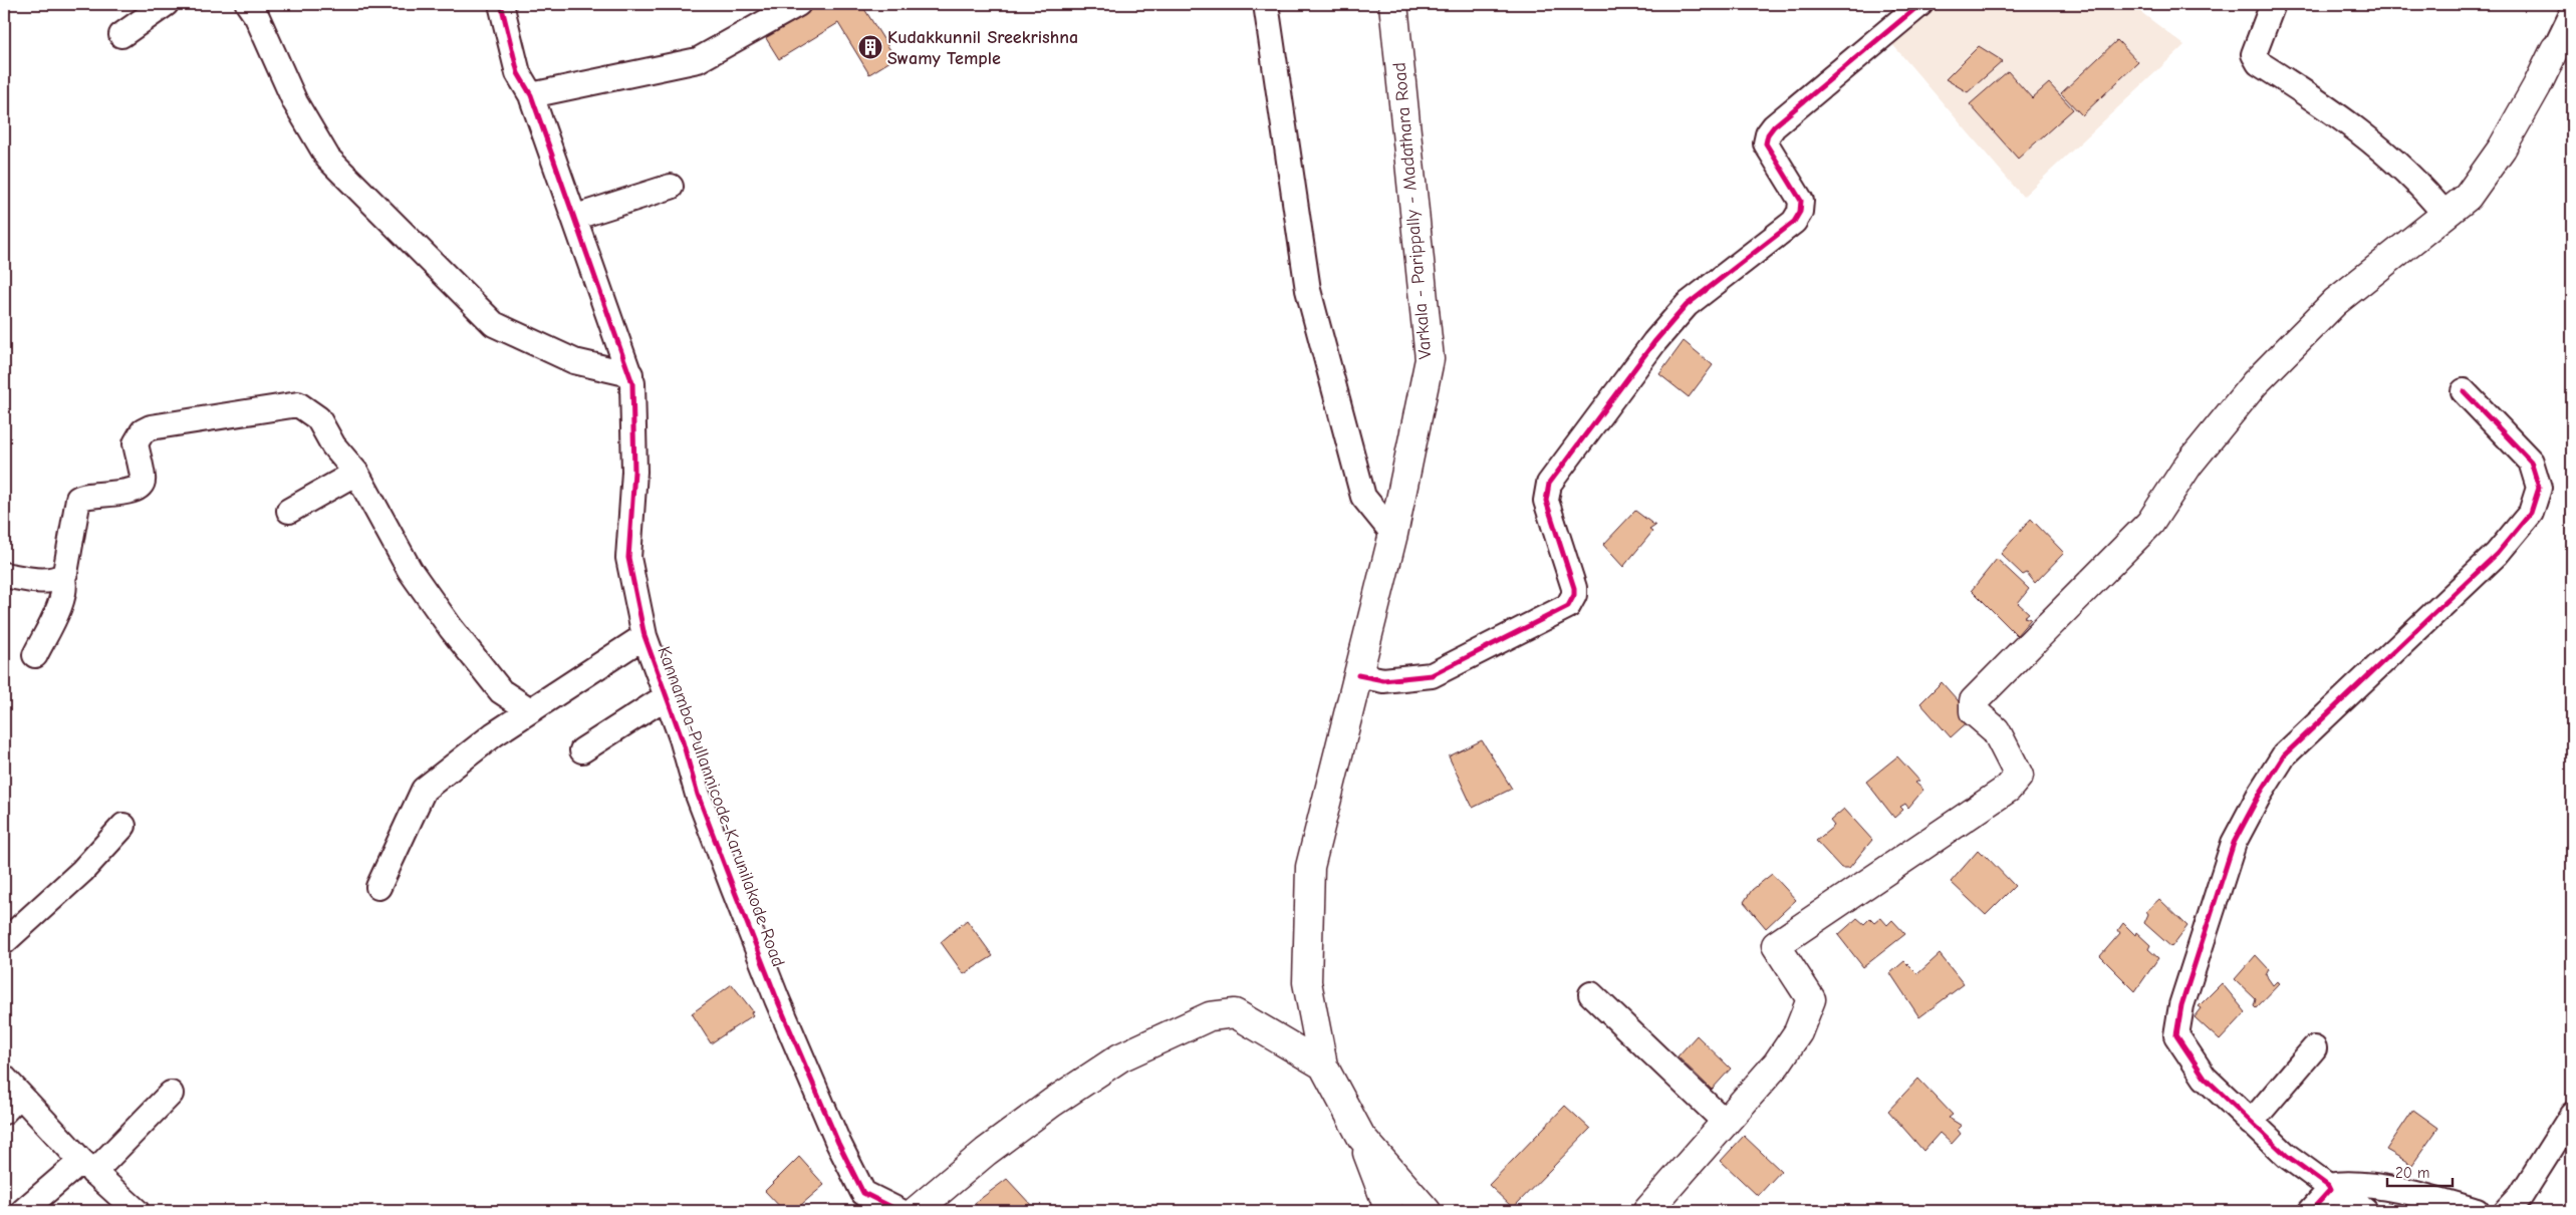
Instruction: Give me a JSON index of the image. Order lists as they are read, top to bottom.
{
  "streets": {
    "main road": ["Varkala - Parippally - Madathara Road"],
    "street": ["Kannamba-Pullannicode-Karunilakode Road"]
  },
  "places": {
    "building": ["Kudakkunnil Sreekrishna Swamy Temple"]
  },
  "scale_bar": "20 m"
}
